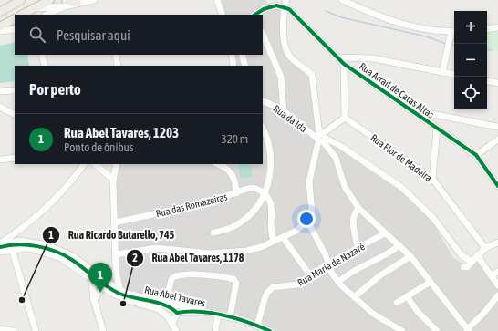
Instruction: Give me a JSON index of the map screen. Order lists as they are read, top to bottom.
{
  "streets": {
    "street": [
      "Rua Arrail de Catas Altas",
      "Rua da Ida",
      "Rua Flor de Madeira",
      "Rua das Romazeiras",
      "Rua Maria de Nazaré",
      "Rua Abel Tavares"
    ]
  },
  "crossings": [
    ["Rua Maria de Nazaré", "Rua Abel Tavares"]
  ],
  "places": ["Rua Ricardo Butarello, 745", "Rua Abel Tavares, 1178"],
  "page": {
    "map_buttons": ["+", "−"],
    "search": "Pesquisar aqui",
    "heading": "Por perto",
    "list": [
      {
        "mark": "1",
        "name": "Rua Abel Tavares, 1203",
        "note": "Ponto de ônibus",
        "value": "320 m"
      }
    ],
    "pins": "1"
  }
}
